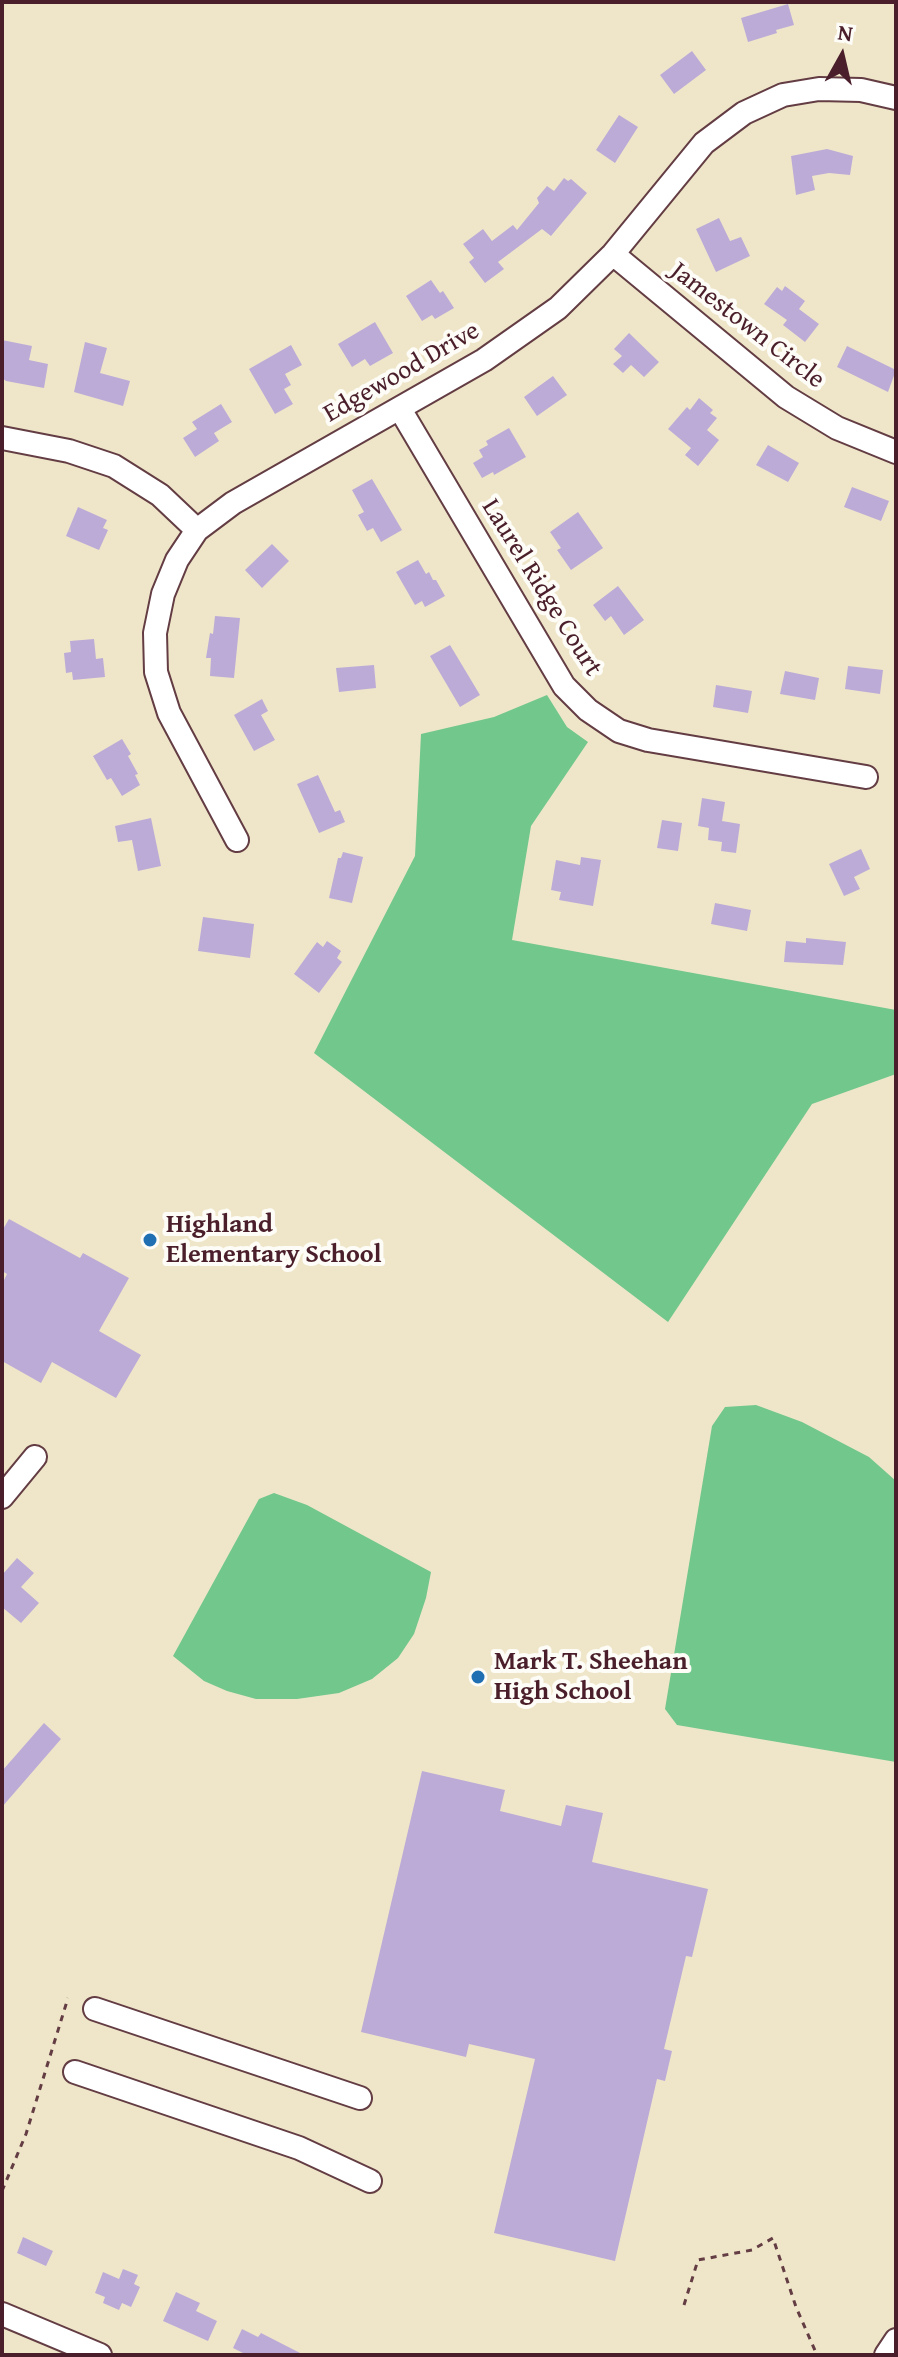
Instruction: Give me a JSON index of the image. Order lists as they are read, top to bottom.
{
  "streets": {
    "street": ["Jamestown Circle", "Edgewood Drive", "Laurel Ridge Court"]
  },
  "crossings": [
    ["Jamestown Circle", "Edgewood Drive"],
    ["Edgewood Drive", "Laurel Ridge Court"]
  ],
  "places": ["Highland Elementary School", "Mark T. Sheehan High School"],
  "north": "top"
}
